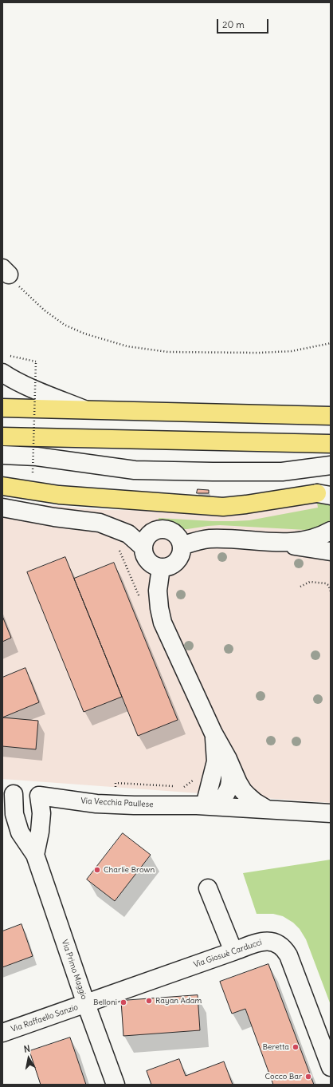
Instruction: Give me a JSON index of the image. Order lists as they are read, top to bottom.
{
  "streets": {
    "street": [
      "Via Vecchia Paullese",
      "Via Giosuè Carducci",
      "Via Primo Maggio",
      "Via Raffaello Sanzio"
    ]
  },
  "crossings": [
    ["Via Vecchia Paullese", "Via Primo Maggio"],
    ["Via Giosuè Carducci", "Via Primo Maggio"],
    ["Via Giosuè Carducci", "Via Raffaello Sanzio"],
    ["Via Primo Maggio", "Via Raffaello Sanzio"]
  ],
  "places": [
    "Charlie Brown",
    "Rayan Adam",
    "Belloni",
    "Beretta",
    "Cocco Bar"
  ],
  "scale_bar": "20 m",
  "north": "top"
}
